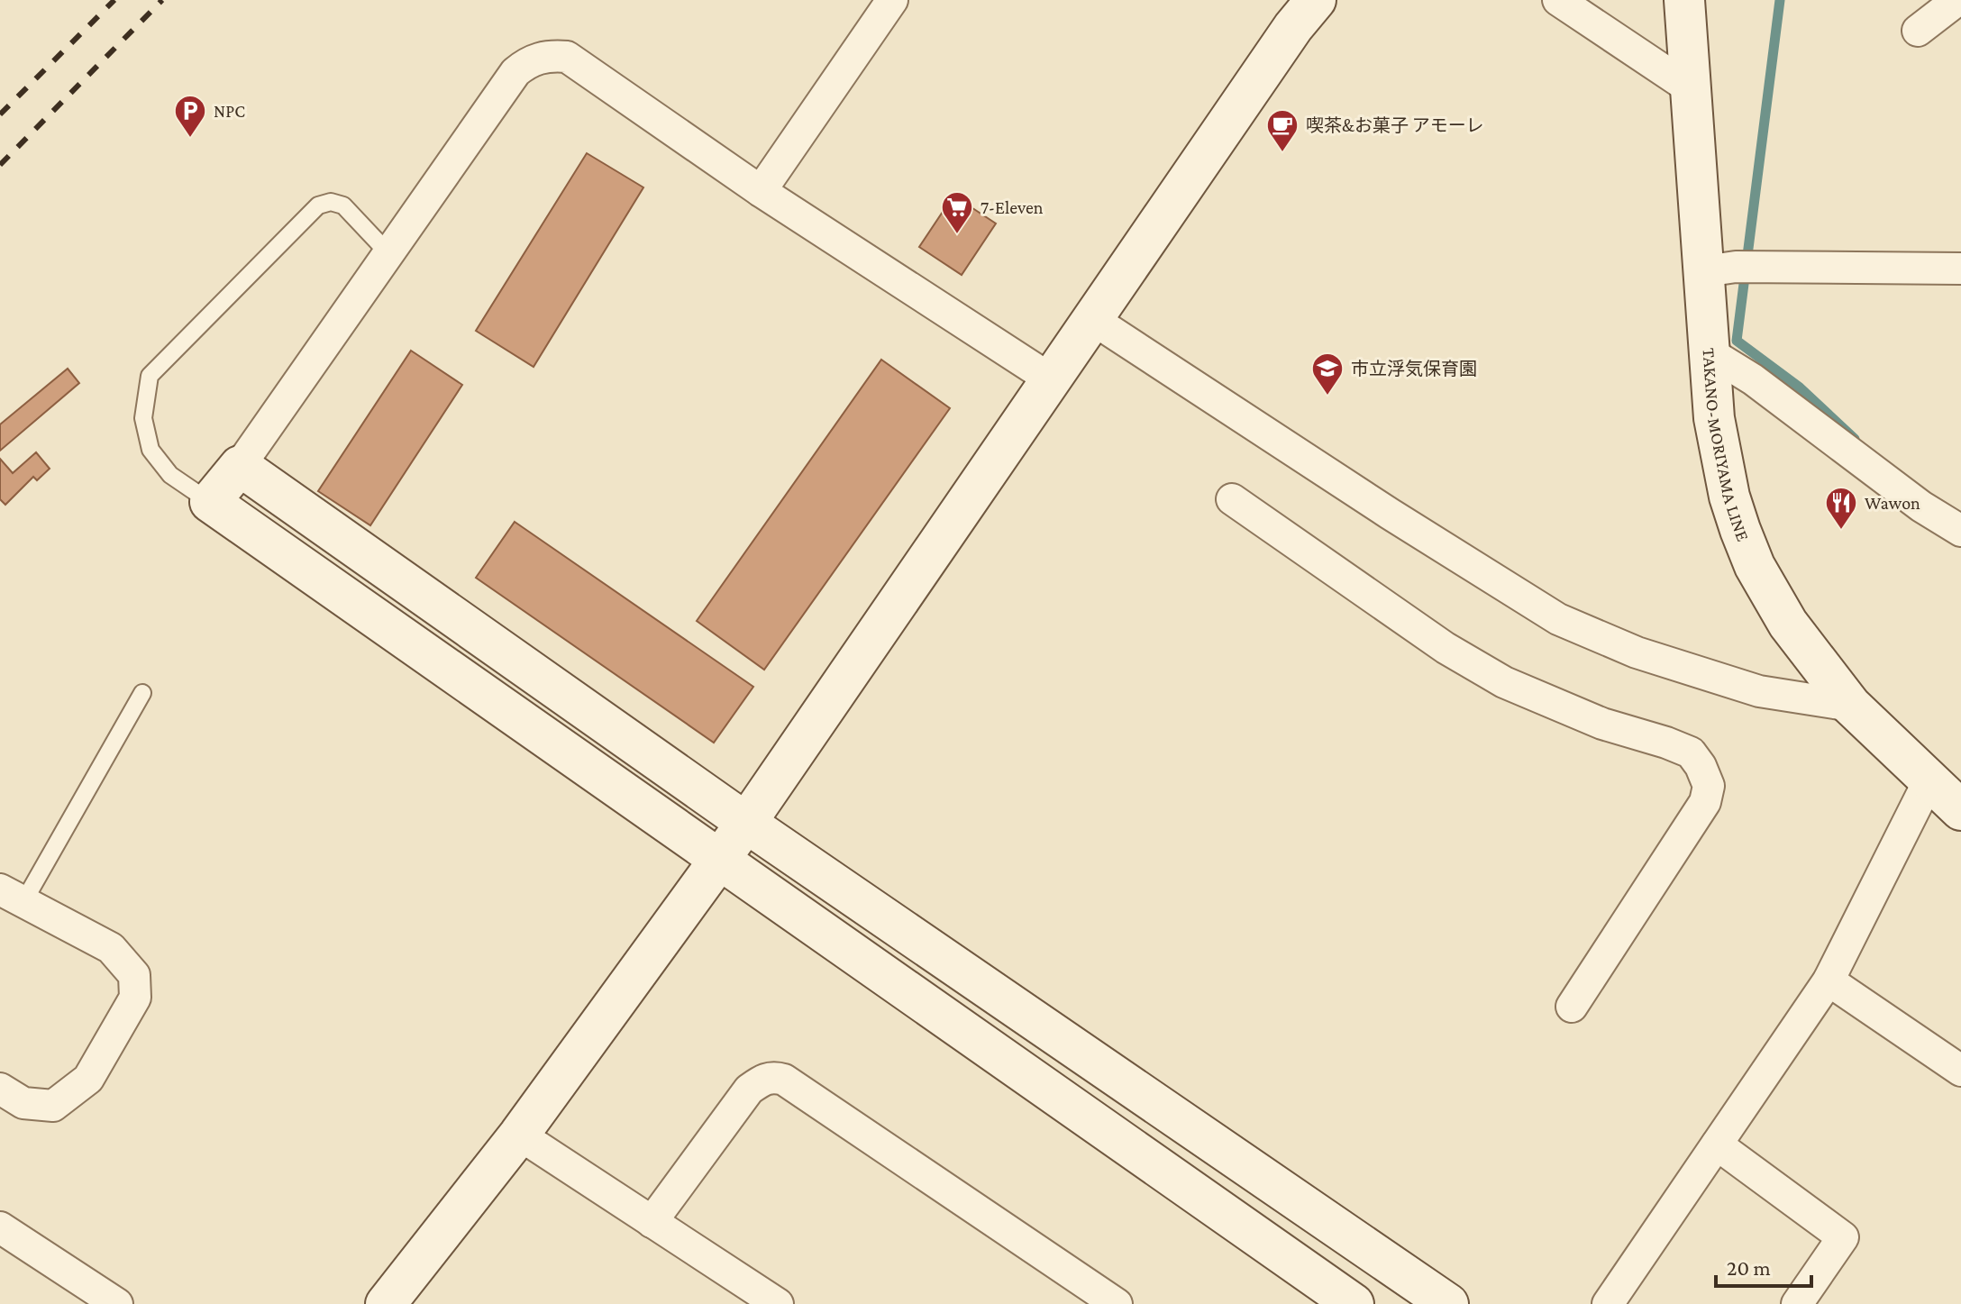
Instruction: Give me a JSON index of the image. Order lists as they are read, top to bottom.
{
  "streets": {
    "street": ["TAKANO-MORIYAMA LINE"]
  },
  "places": {
    "parking": ["NPC"],
    "cafe": ["喫茶&お菓子 アモーレ"],
    "supermarket": ["7-Eleven"],
    "school or university": ["市立浮気保育園"],
    "restaurant": ["Wawon"]
  },
  "scale_bar": "20 m"
}
